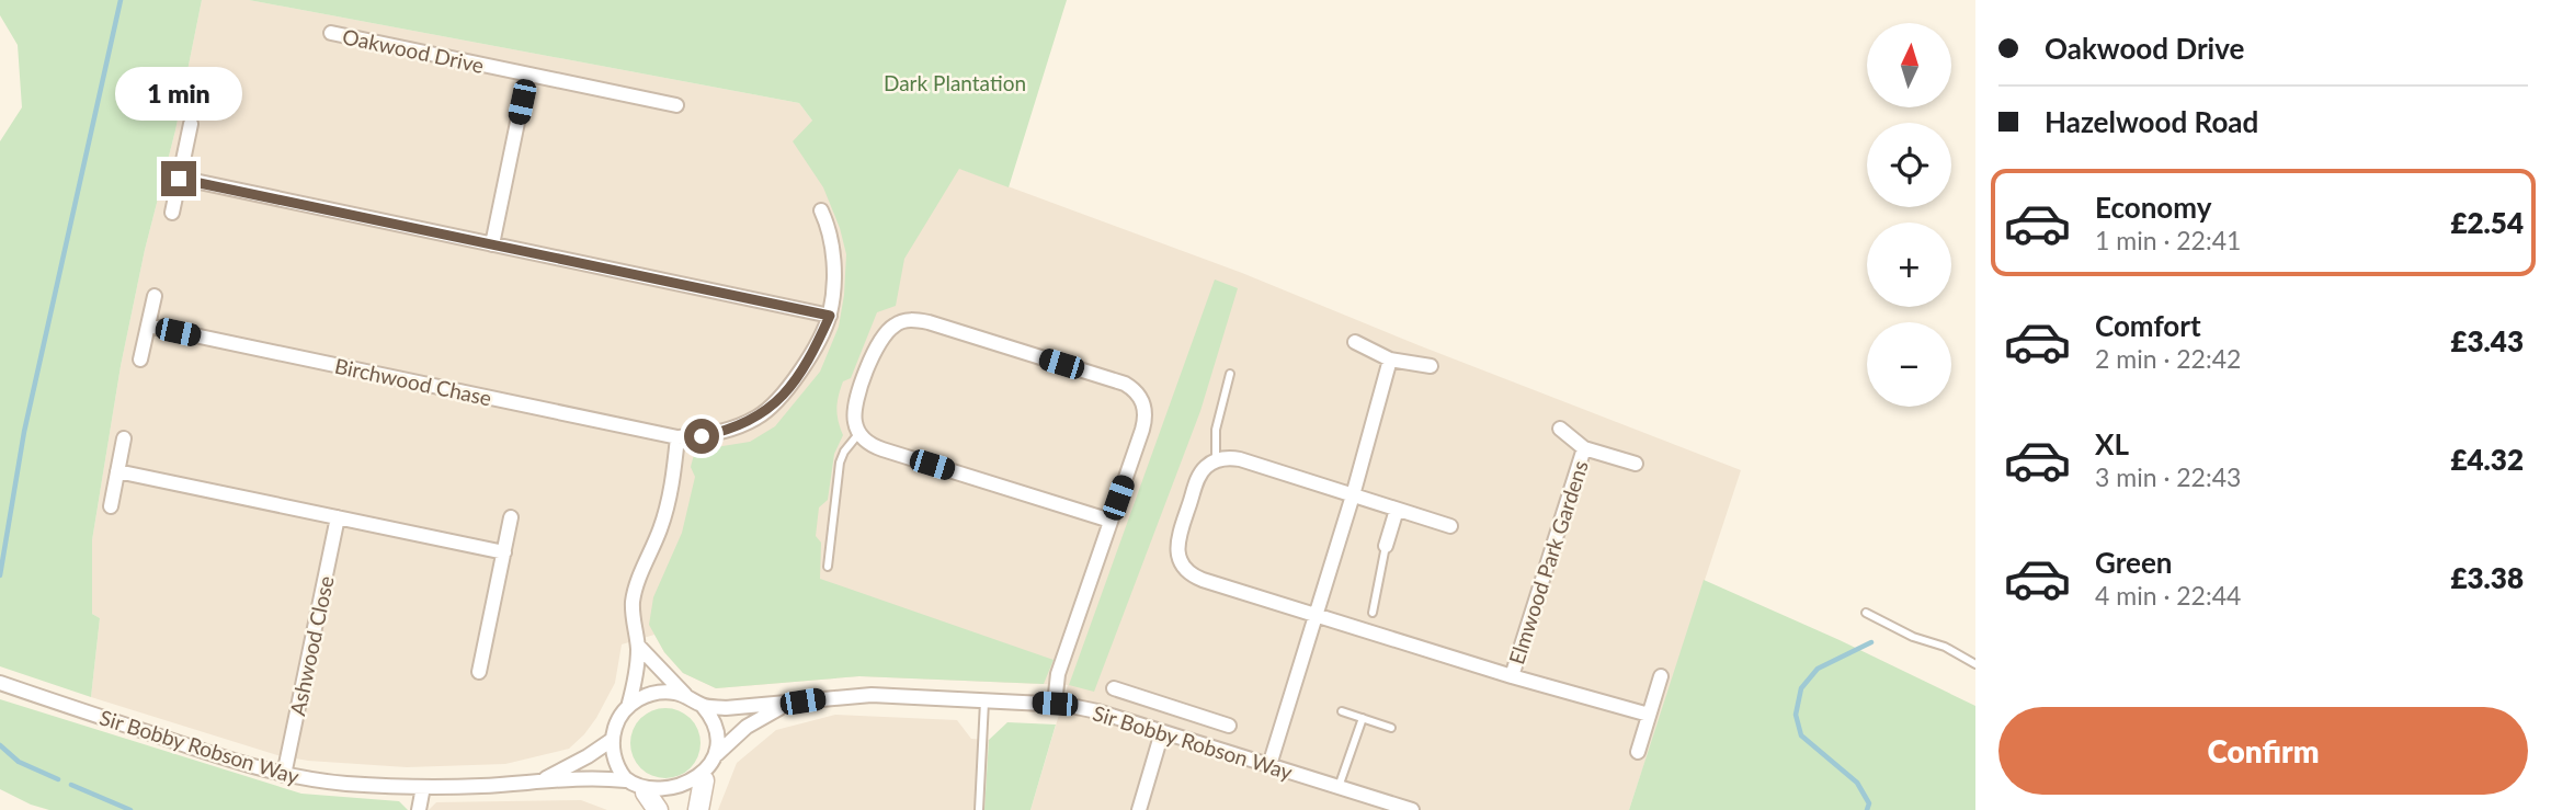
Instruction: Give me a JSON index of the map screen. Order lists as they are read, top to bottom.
{
  "streets": {
    "street": [
      "Oakwood Drive",
      "Birchwood Chase",
      "Elmwood Park Gardens",
      "Ashwood Close",
      "Sir Bobby Robson Way"
    ]
  },
  "crossings": [
    ["Ashwood Close", "Sir Bobby Robson Way"]
  ],
  "parks": ["Dark Plantation"],
  "north": "top",
  "page": {
    "banner": ["Oakwood Drive", "Hazelwood Road"],
    "map_buttons": ["+", "−"],
    "bubble": "1 min",
    "list": [
      {
        "name": "Economy",
        "note": "1 min · 22:41",
        "value": "£2.54"
      },
      {
        "name": "Comfort",
        "note": "2 min · 22:42",
        "value": "£3.43"
      },
      {
        "name": "XL",
        "note": "3 min · 22:43",
        "value": "£4.32"
      },
      {
        "name": "Green",
        "note": "4 min · 22:44",
        "value": "£3.38"
      }
    ],
    "buttons": "Confirm"
  }
}
